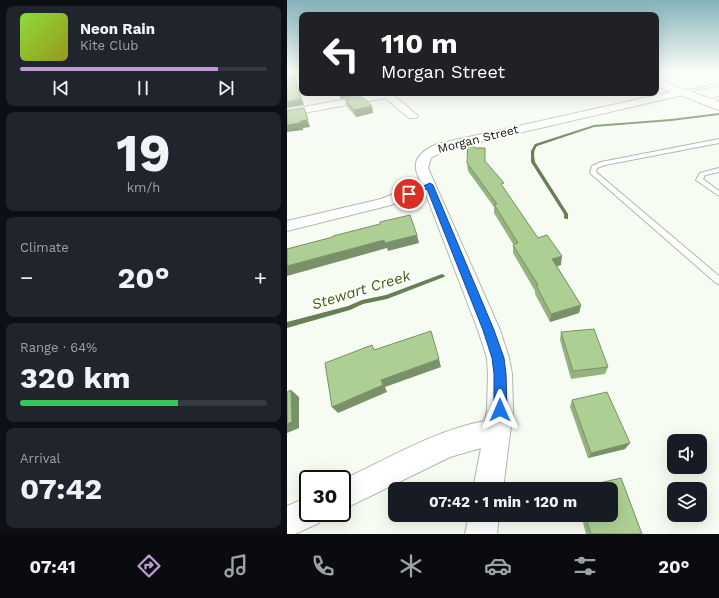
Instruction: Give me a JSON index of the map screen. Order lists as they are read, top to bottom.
{
  "streets": {
    "street": ["Morgan Street"]
  },
  "water": ["Stewart Creek"],
  "page": {
    "turn": ["110 m", "Morgan Street"],
    "song": ["Neon Rain", "Kite Club"],
    "tile": [
      ["19", "km/h"],
      "Climate",
      ["Range · 64%", "320 km"],
      ["Arrival", "07:42"]
    ],
    "heat": ["−", "20°", "+"],
    "limit": "30",
    "trip": "07:42 · 1 min · 120 m",
    "tabs": ["07:41", "20°"]
  }
}
